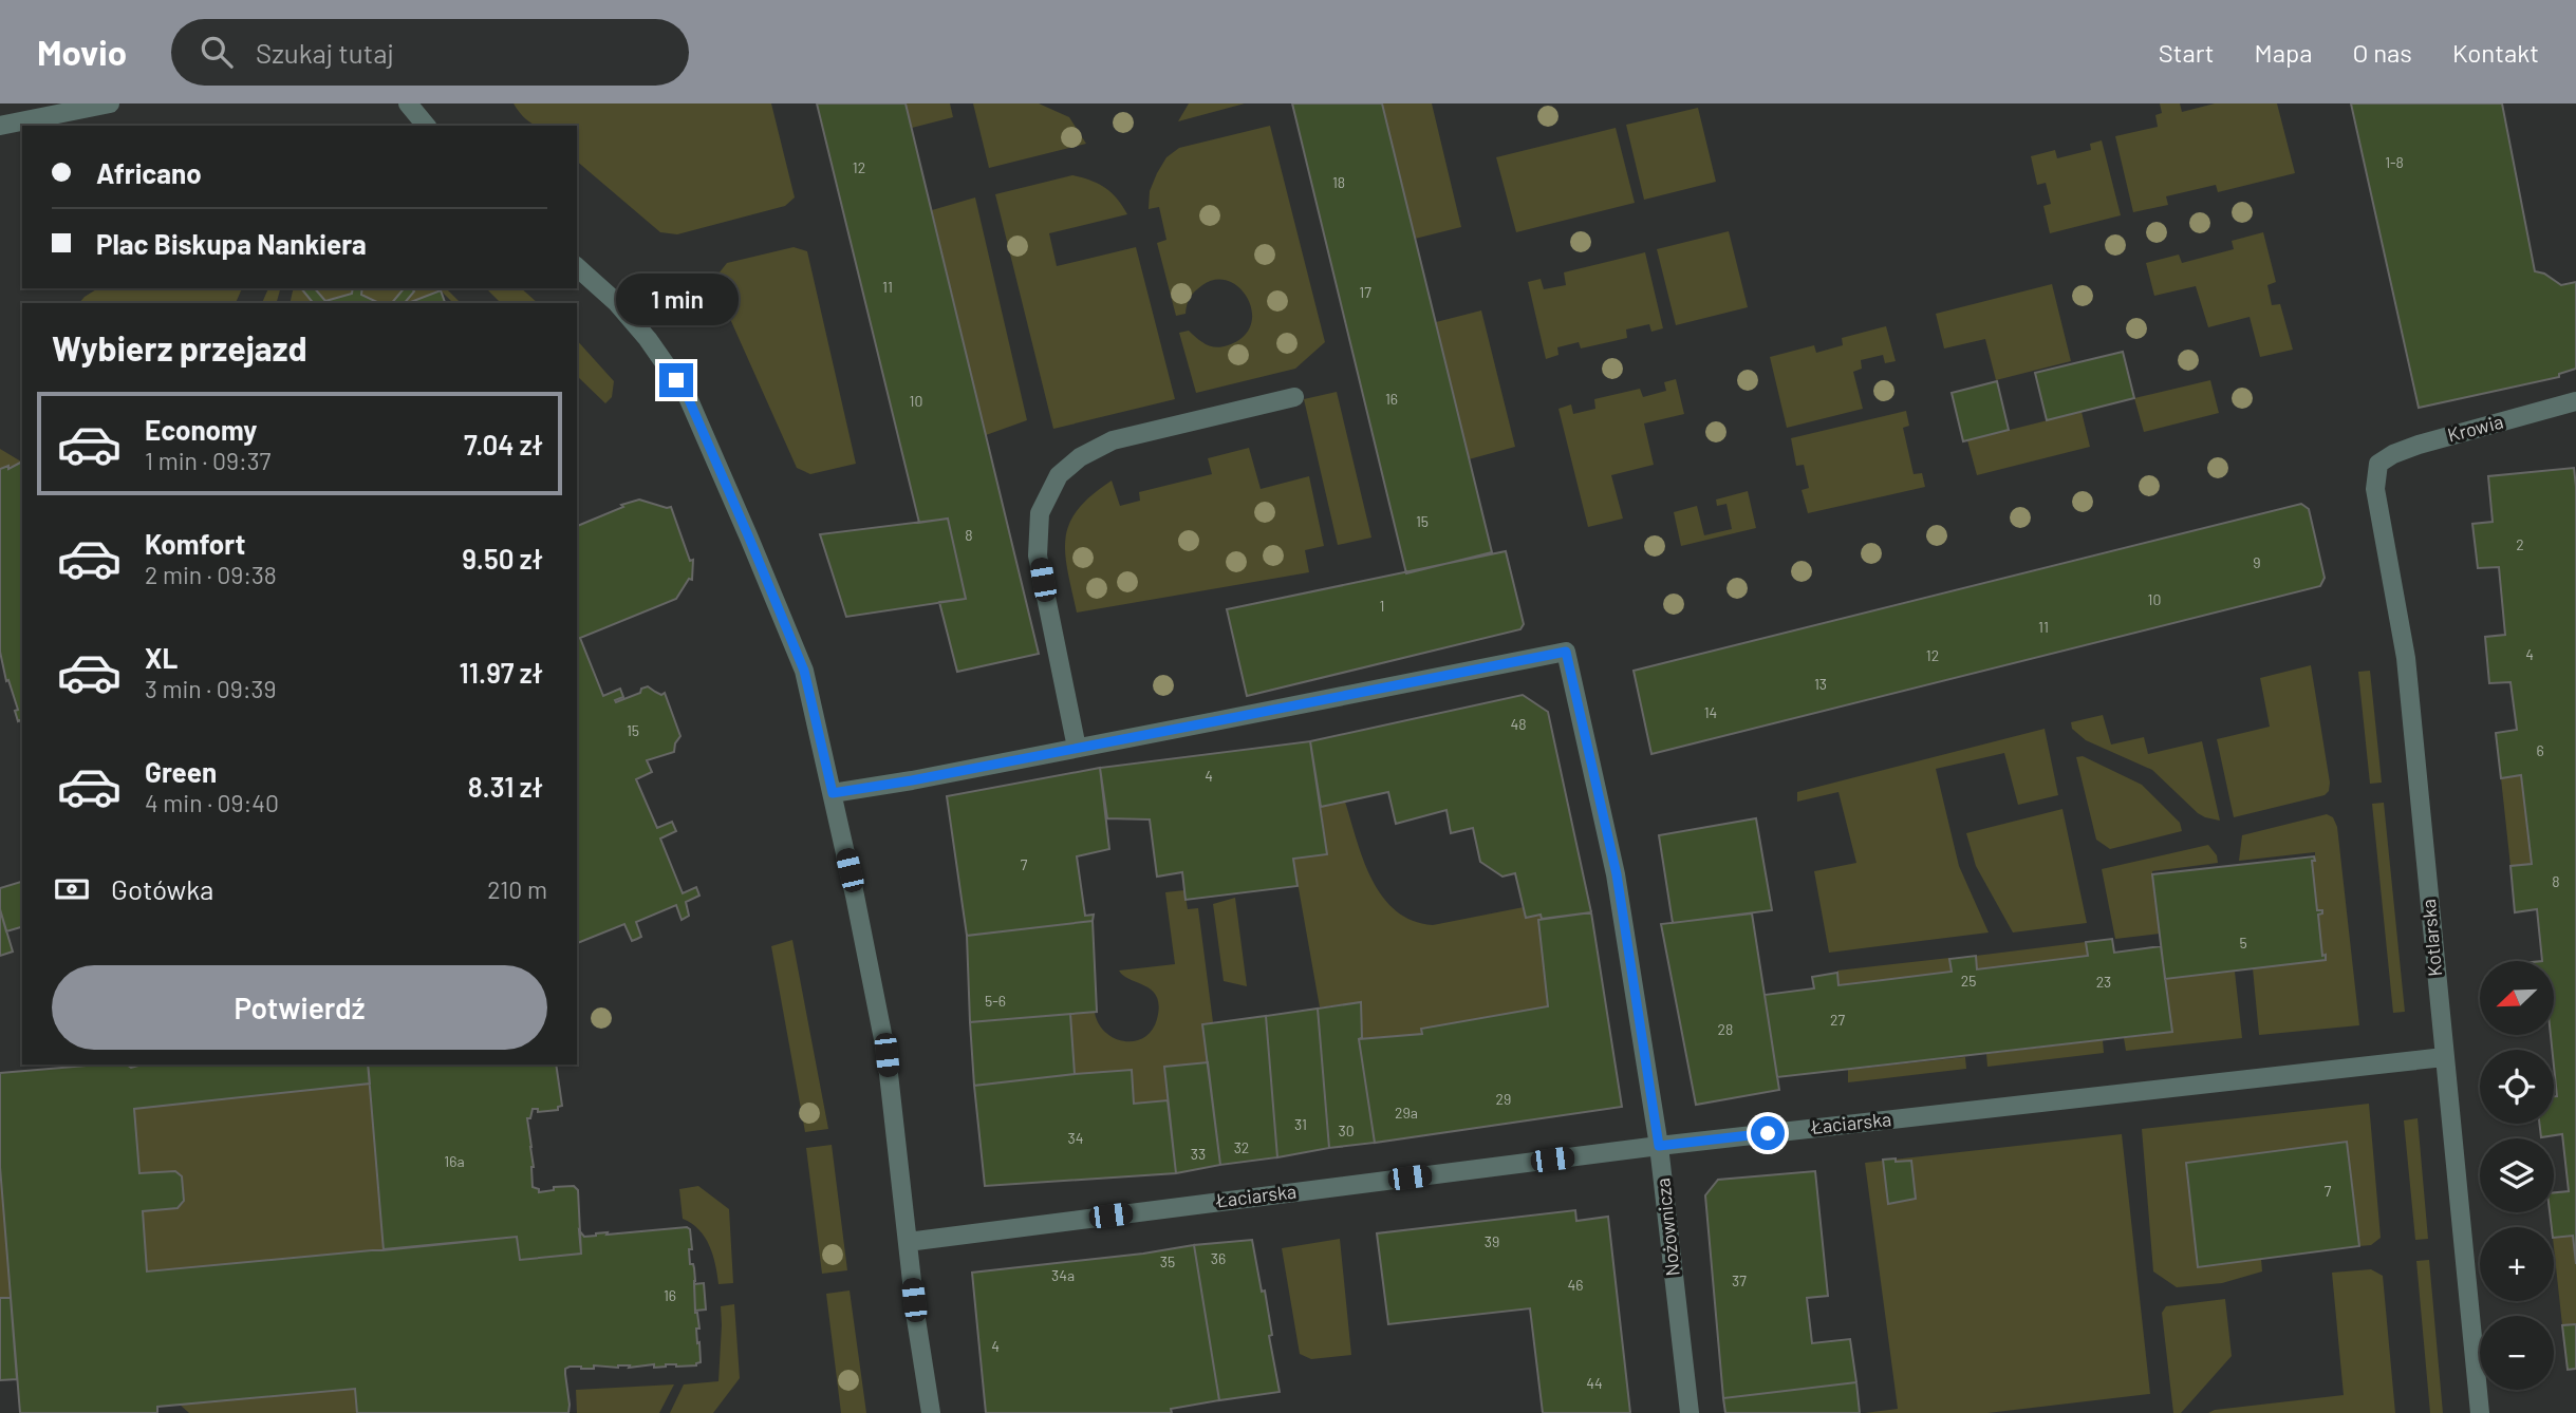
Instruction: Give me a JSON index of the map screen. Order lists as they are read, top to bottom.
{
  "streets": {
    "street": [
      "Krowia",
      "Kotlarska",
      "Łaciarska",
      "Nożownicza"
    ]
  },
  "crossings": [
    ["Krowia", "Kotlarska"],
    ["Kotlarska", "Łaciarska"],
    ["Łaciarska", "Nożownicza"]
  ],
  "house_numbers": [
    "1-8",
    "12",
    "18",
    "11",
    "17",
    "16",
    "10",
    "15",
    "8",
    "2",
    "9",
    "10",
    "1",
    "11",
    "4",
    "12",
    "13",
    "14",
    "48",
    "15",
    "6",
    "4",
    "7",
    "8",
    "5",
    "25",
    "23",
    "5-6",
    "27",
    "28",
    "29",
    "29a",
    "31",
    "30",
    "34",
    "32",
    "33",
    "16a",
    "7",
    "39",
    "36",
    "35",
    "34a",
    "37",
    "46",
    "16",
    "4",
    "44"
  ],
  "north": "bottom left",
  "page": {
    "header": "Movio",
    "search": "Szukaj tutaj",
    "nav": [
      "Start",
      "Mapa",
      "O nas",
      "Kontakt"
    ],
    "banner": ["Africano", "Plac Biskupa Nankiera"],
    "bubble": "1 min",
    "heading": "Wybierz przejazd",
    "list": [
      {
        "name": "Economy",
        "note": "1 min · 09:37",
        "value": "7.04 zł"
      },
      {
        "name": "Komfort",
        "note": "2 min · 09:38",
        "value": "9.50 zł"
      },
      {
        "name": "XL",
        "note": "3 min · 09:39",
        "value": "11.97 zł"
      },
      {
        "name": "Green",
        "note": "4 min · 09:40",
        "value": "8.31 zł"
      }
    ],
    "pay": ["Gotówka", "210 m"],
    "buttons": "Potwierdź",
    "map_buttons": ["+", "−"]
  }
}
